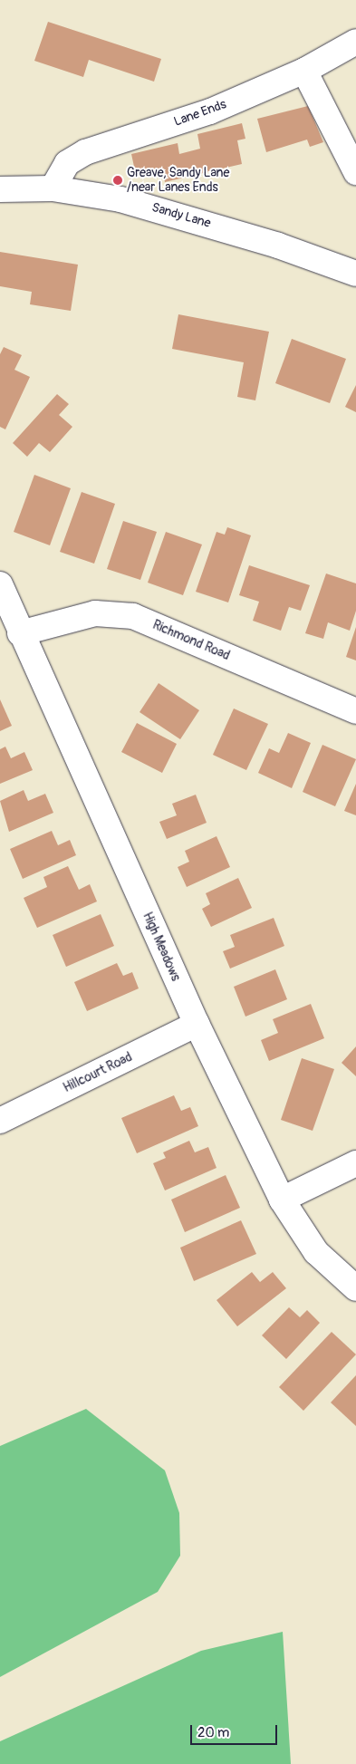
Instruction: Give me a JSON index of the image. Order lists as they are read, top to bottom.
{
  "streets": {
    "street": [
      "Lane Ends",
      "Sandy Lane",
      "Richmond Road",
      "High Meadows",
      "Hillcourt Road"
    ]
  },
  "crossings": [
    ["Lane Ends", "Sandy Lane"],
    ["Richmond Road", "High Meadows"],
    ["High Meadows", "Hillcourt Road"]
  ],
  "places": ["Greave, Sandy Lane /near Lanes Ends"],
  "scale_bar": "20 m"
}
